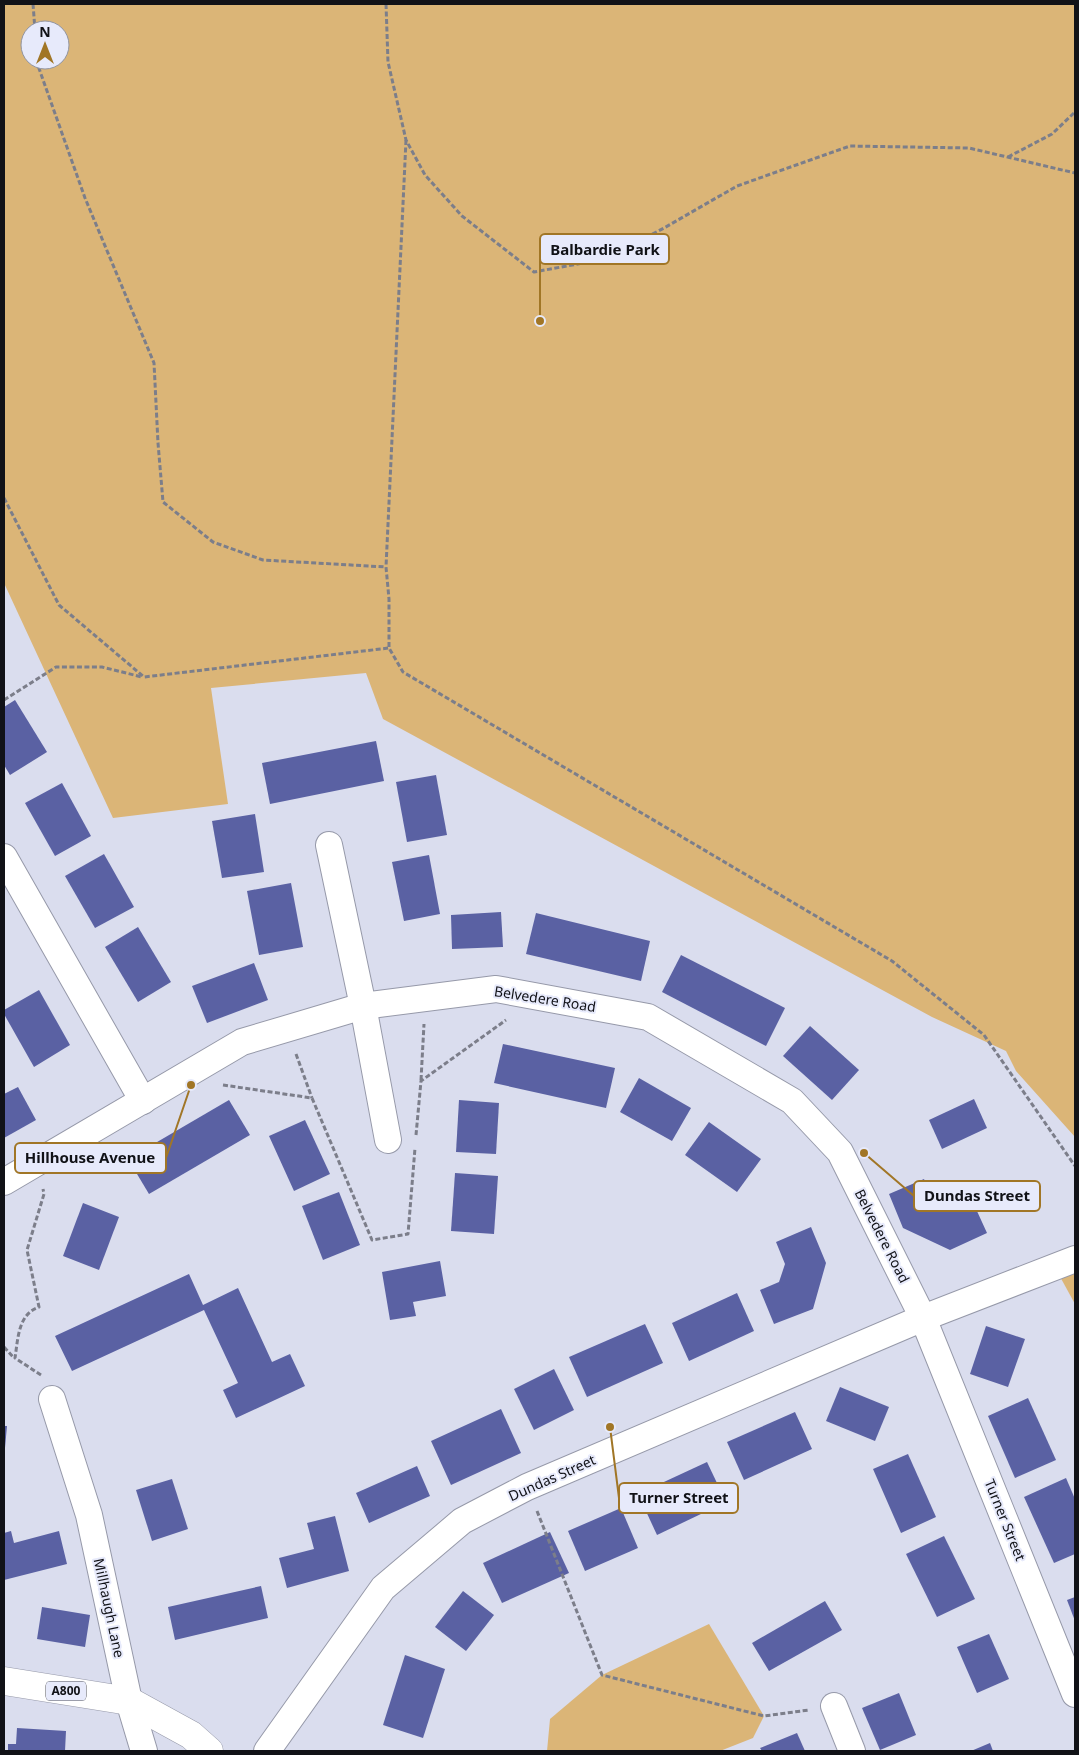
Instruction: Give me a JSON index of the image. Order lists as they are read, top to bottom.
{
  "streets": {
    "main road": ["A800"],
    "street": [
      "Belvedere Road",
      "Dundas Street",
      "Turner Street",
      "Millhaugh Lane"
    ]
  },
  "crossings": [
    ["Belvedere Road", "Dundas Street"],
    ["Belvedere Road", "Turner Street"],
    ["Dundas Street", "Turner Street"],
    ["Millhaugh Lane", "A800"]
  ],
  "places": [
    "Balbardie Park",
    "Hillhouse Avenue",
    "Dundas Street",
    "Turner Street"
  ],
  "north": "top"
}
